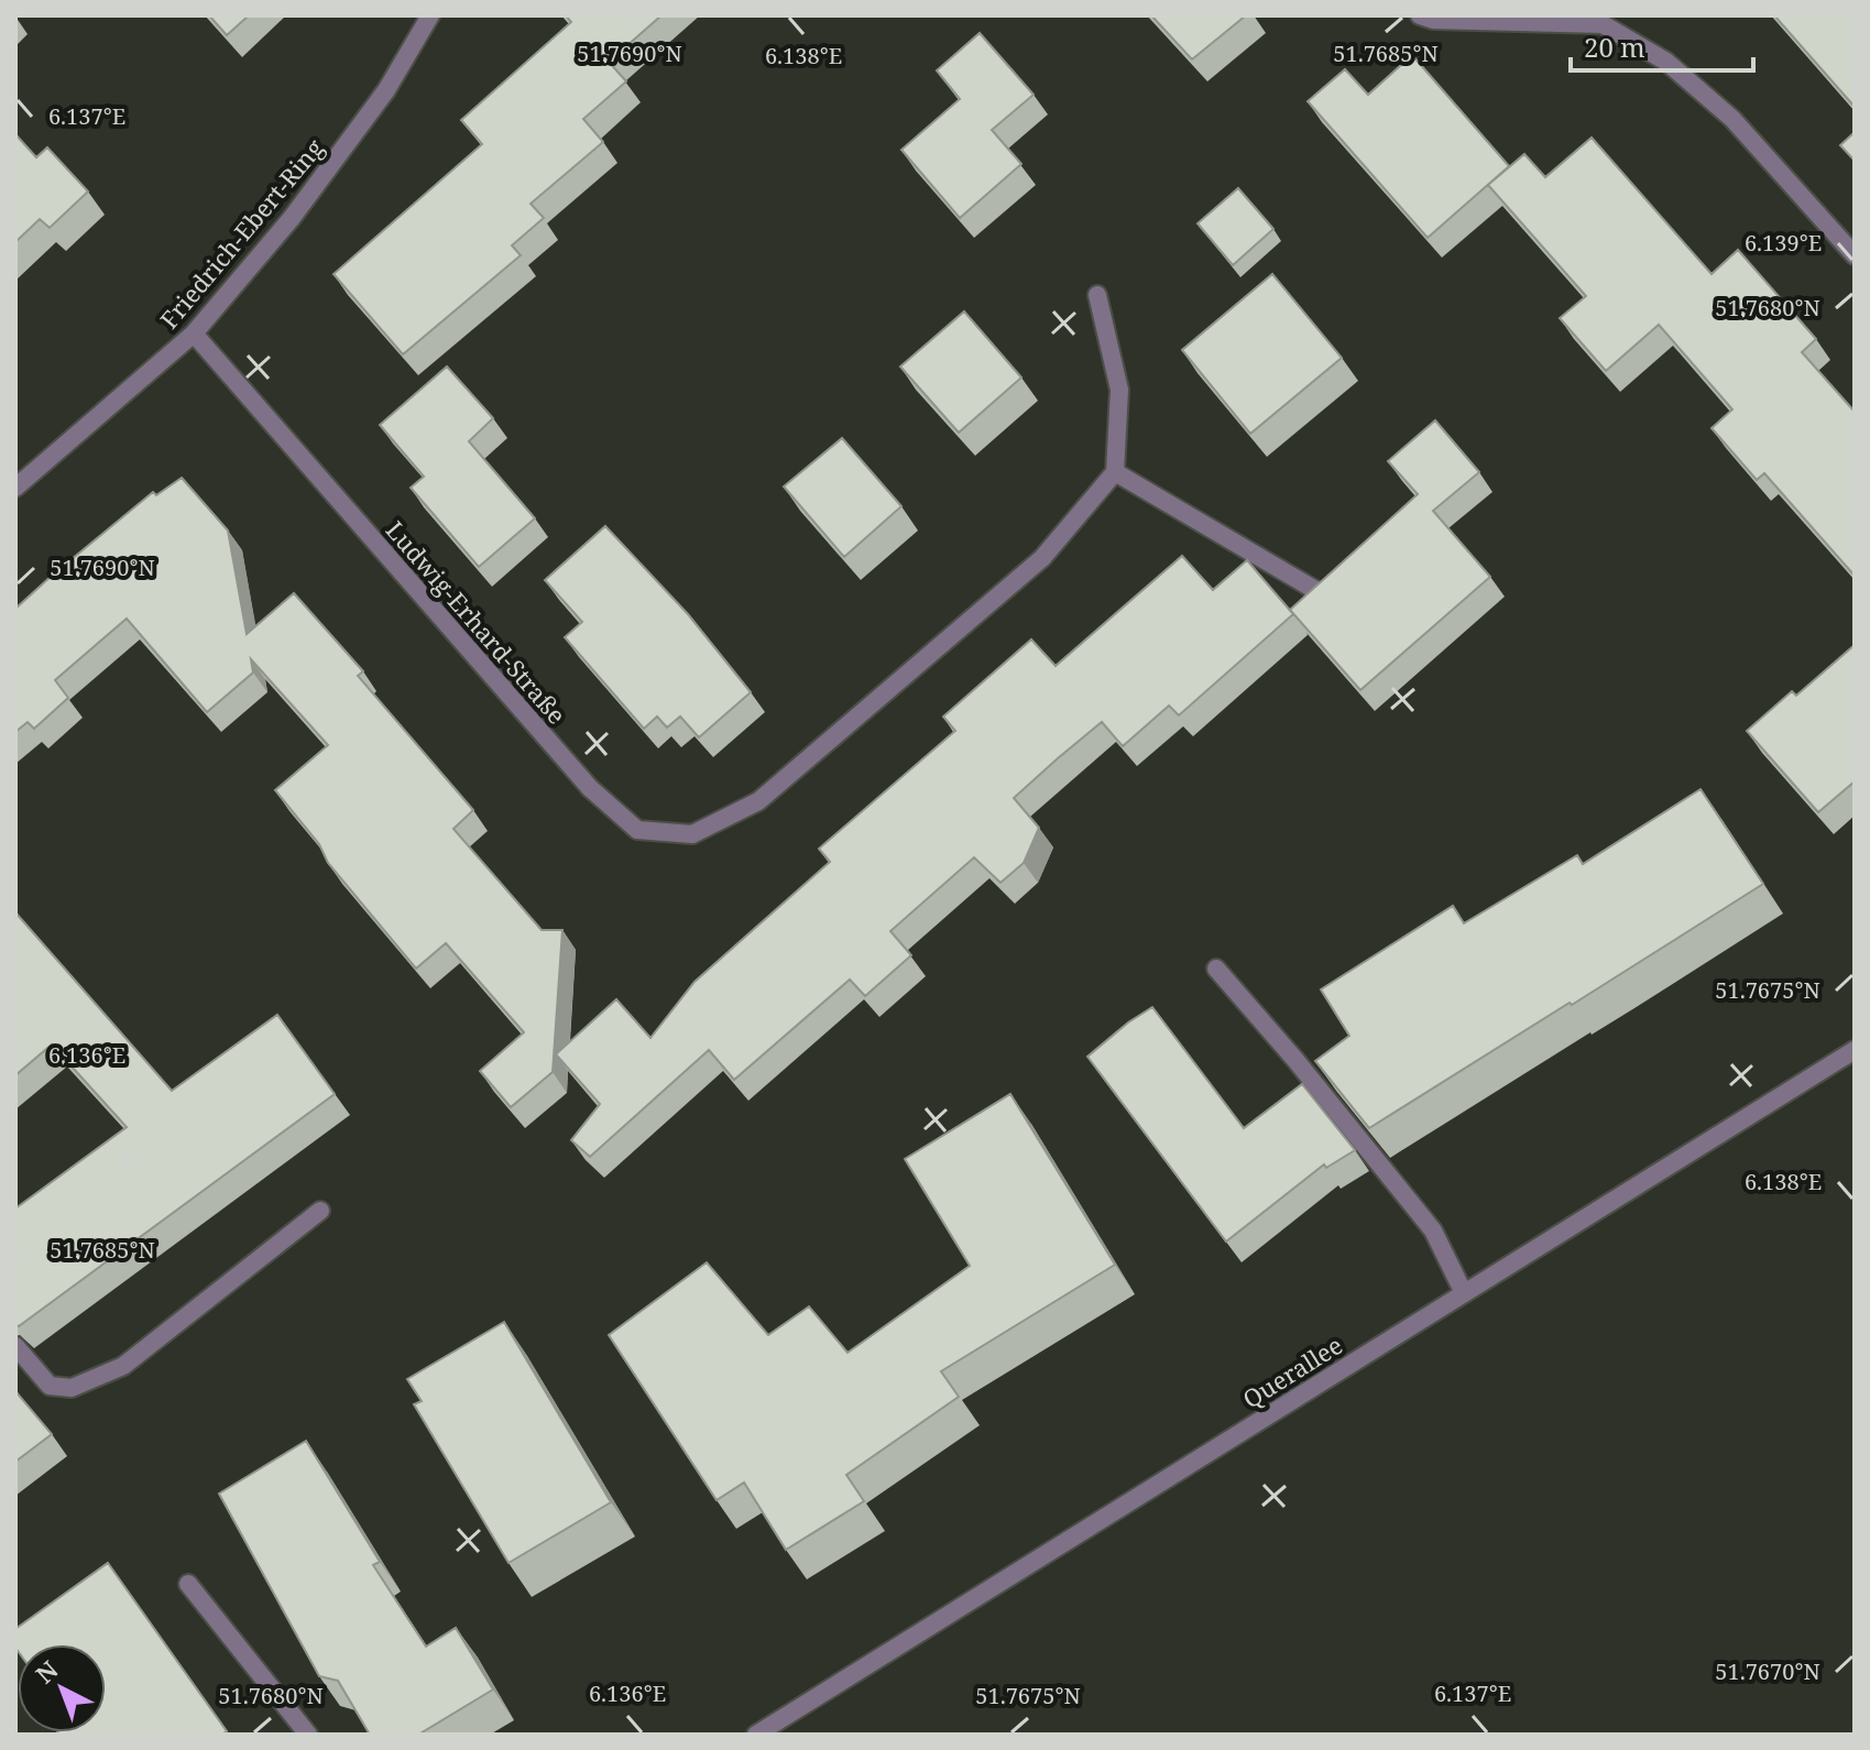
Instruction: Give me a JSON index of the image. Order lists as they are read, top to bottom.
{
  "streets": {
    "street": ["Friedrich-Ebert-Ring", "Ludwig-Erhard-Straße", "Querallee"]
  },
  "crossings": [
    ["Friedrich-Ebert-Ring", "Ludwig-Erhard-Straße"]
  ],
  "scale_bar": "20 m",
  "north": "top left",
  "coordinates": [
    "51.7685°N",
    "51.7690°N",
    "6.138°E",
    "6.137°E",
    "6.139°E",
    "51.7680°N",
    "51.7675°N",
    "6.136°E",
    "51.7670°N"
  ]
}
